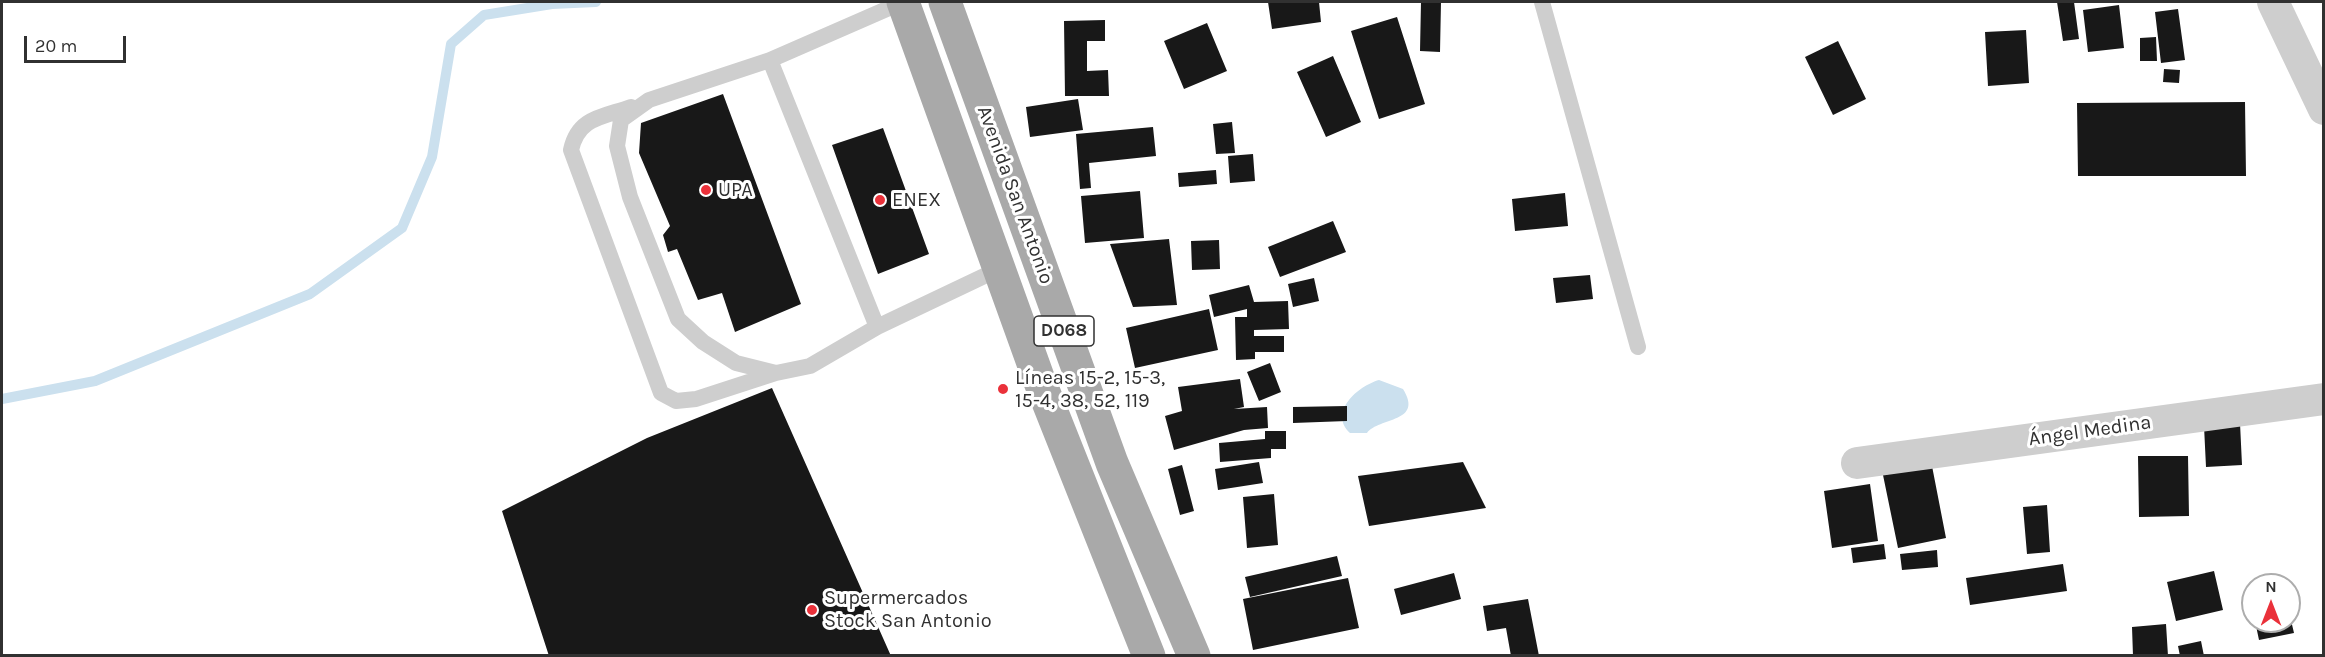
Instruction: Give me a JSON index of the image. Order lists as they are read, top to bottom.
{
  "streets": {
    "main road": ["Avenida San Antonio", "D068"],
    "street": ["Ángel Medina"]
  },
  "places": [
    "UPA",
    "ENEX",
    "Líneas 15-2, 15-3, 15-4, 38, 52, 119",
    "Supermercados Stock San Antonio"
  ],
  "scale_bar": "20 m",
  "north": "top"
}
